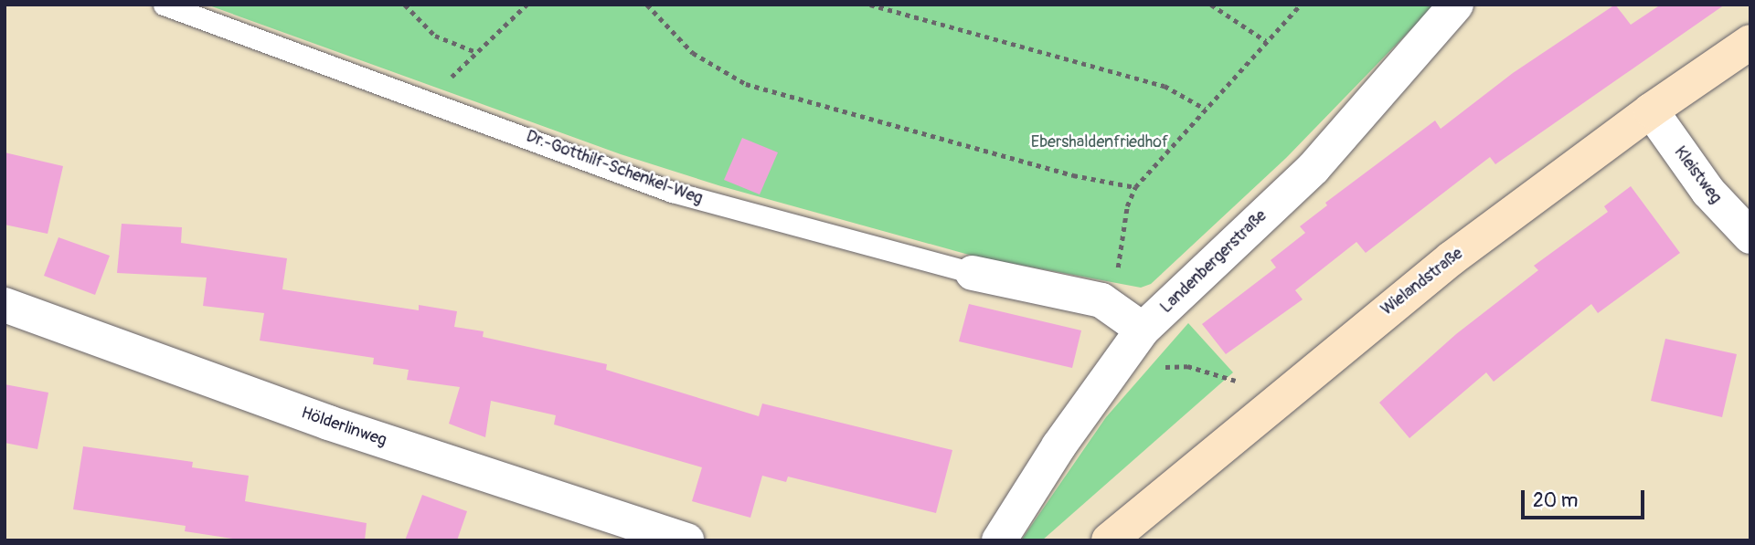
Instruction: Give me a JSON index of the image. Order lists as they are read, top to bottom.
{
  "streets": {
    "main road": ["Wielandstraße"],
    "street": [
      "Dr.-Gotthilf-Schenkel-Weg",
      "Kleistweg",
      "Landenbergerstraße",
      "Hölderlinweg"
    ]
  },
  "crossings": [
    ["Dr.-Gotthilf-Schenkel-Weg", "Landenbergerstraße"],
    ["Kleistweg", "Wielandstraße"]
  ],
  "parks": ["Ebershaldenfriedhof"],
  "scale_bar": "20 m"
}
